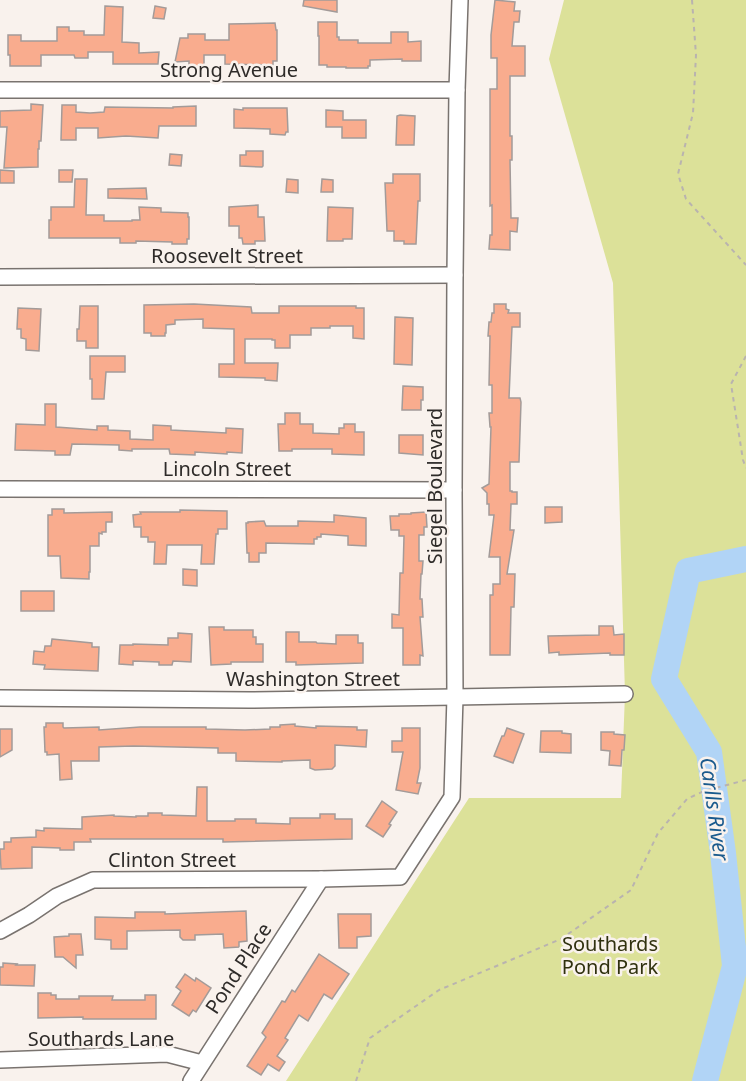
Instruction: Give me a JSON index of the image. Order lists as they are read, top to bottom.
{
  "streets": {
    "street": [
      "Strong Avenue",
      "Roosevelt Street",
      "Lincoln Street",
      "Siegel Boulevard",
      "Washington Street",
      "Clinton Street",
      "Pond Place",
      "Southards Lane"
    ]
  },
  "crossings": [
    ["Strong Avenue", "Siegel Boulevard"],
    ["Roosevelt Street", "Siegel Boulevard"],
    ["Lincoln Street", "Siegel Boulevard"],
    ["Siegel Boulevard", "Washington Street"],
    ["Siegel Boulevard", "Clinton Street"],
    ["Siegel Boulevard", "Pond Place"],
    ["Clinton Street", "Pond Place"],
    ["Pond Place", "Southards Lane"]
  ],
  "water": ["Carlls River"],
  "parks": ["Southards Pond Park"]
}
